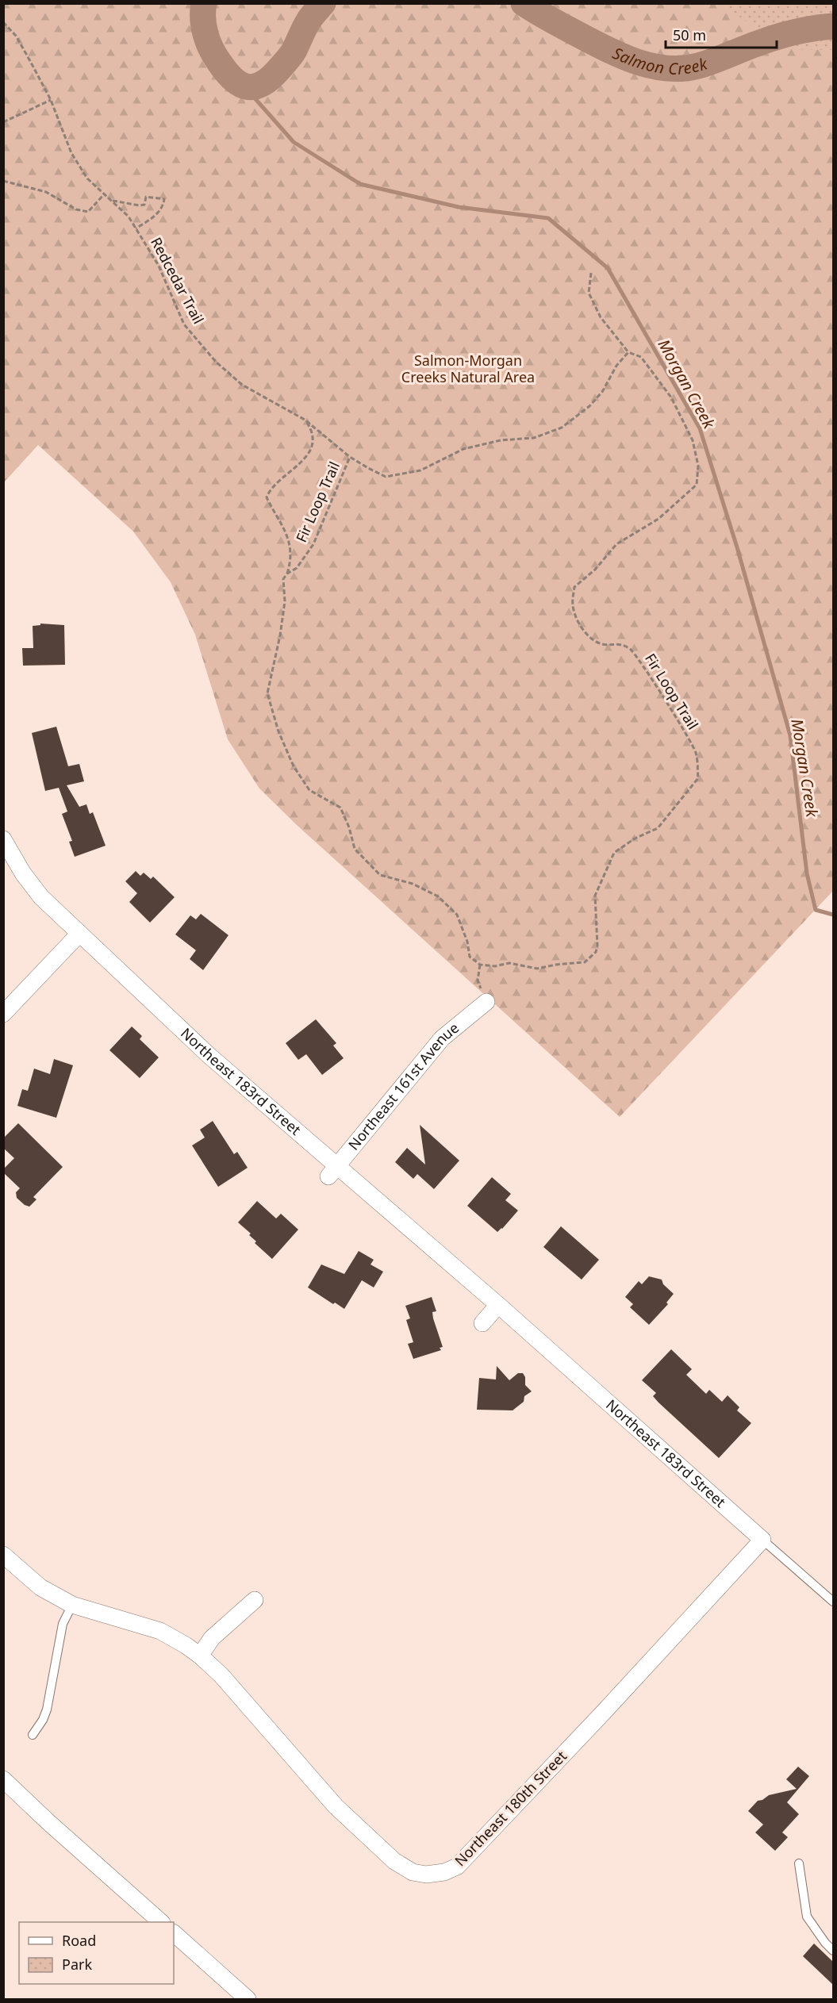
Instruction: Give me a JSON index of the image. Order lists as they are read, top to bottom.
{
  "streets": {
    "street": ["Northeast 183rd Street", "Northeast 161st Avenue", "Northeast 180th Street"],
    "path": ["Redcedar Trail", "Fir Loop Trail"]
  },
  "crossings": [
    ["Redcedar Trail", "Fir Loop Trail"],
    ["Northeast 183rd Street", "Northeast 161st Avenue"],
    ["Northeast 183rd Street", "Northeast 180th Street"]
  ],
  "water": ["Salmon Creek", "Morgan Creek"],
  "parks": ["Salmon-Morgan Creeks Natural Area"],
  "legend": ["Road", "Park"],
  "scale_bar": "50 m"
}
